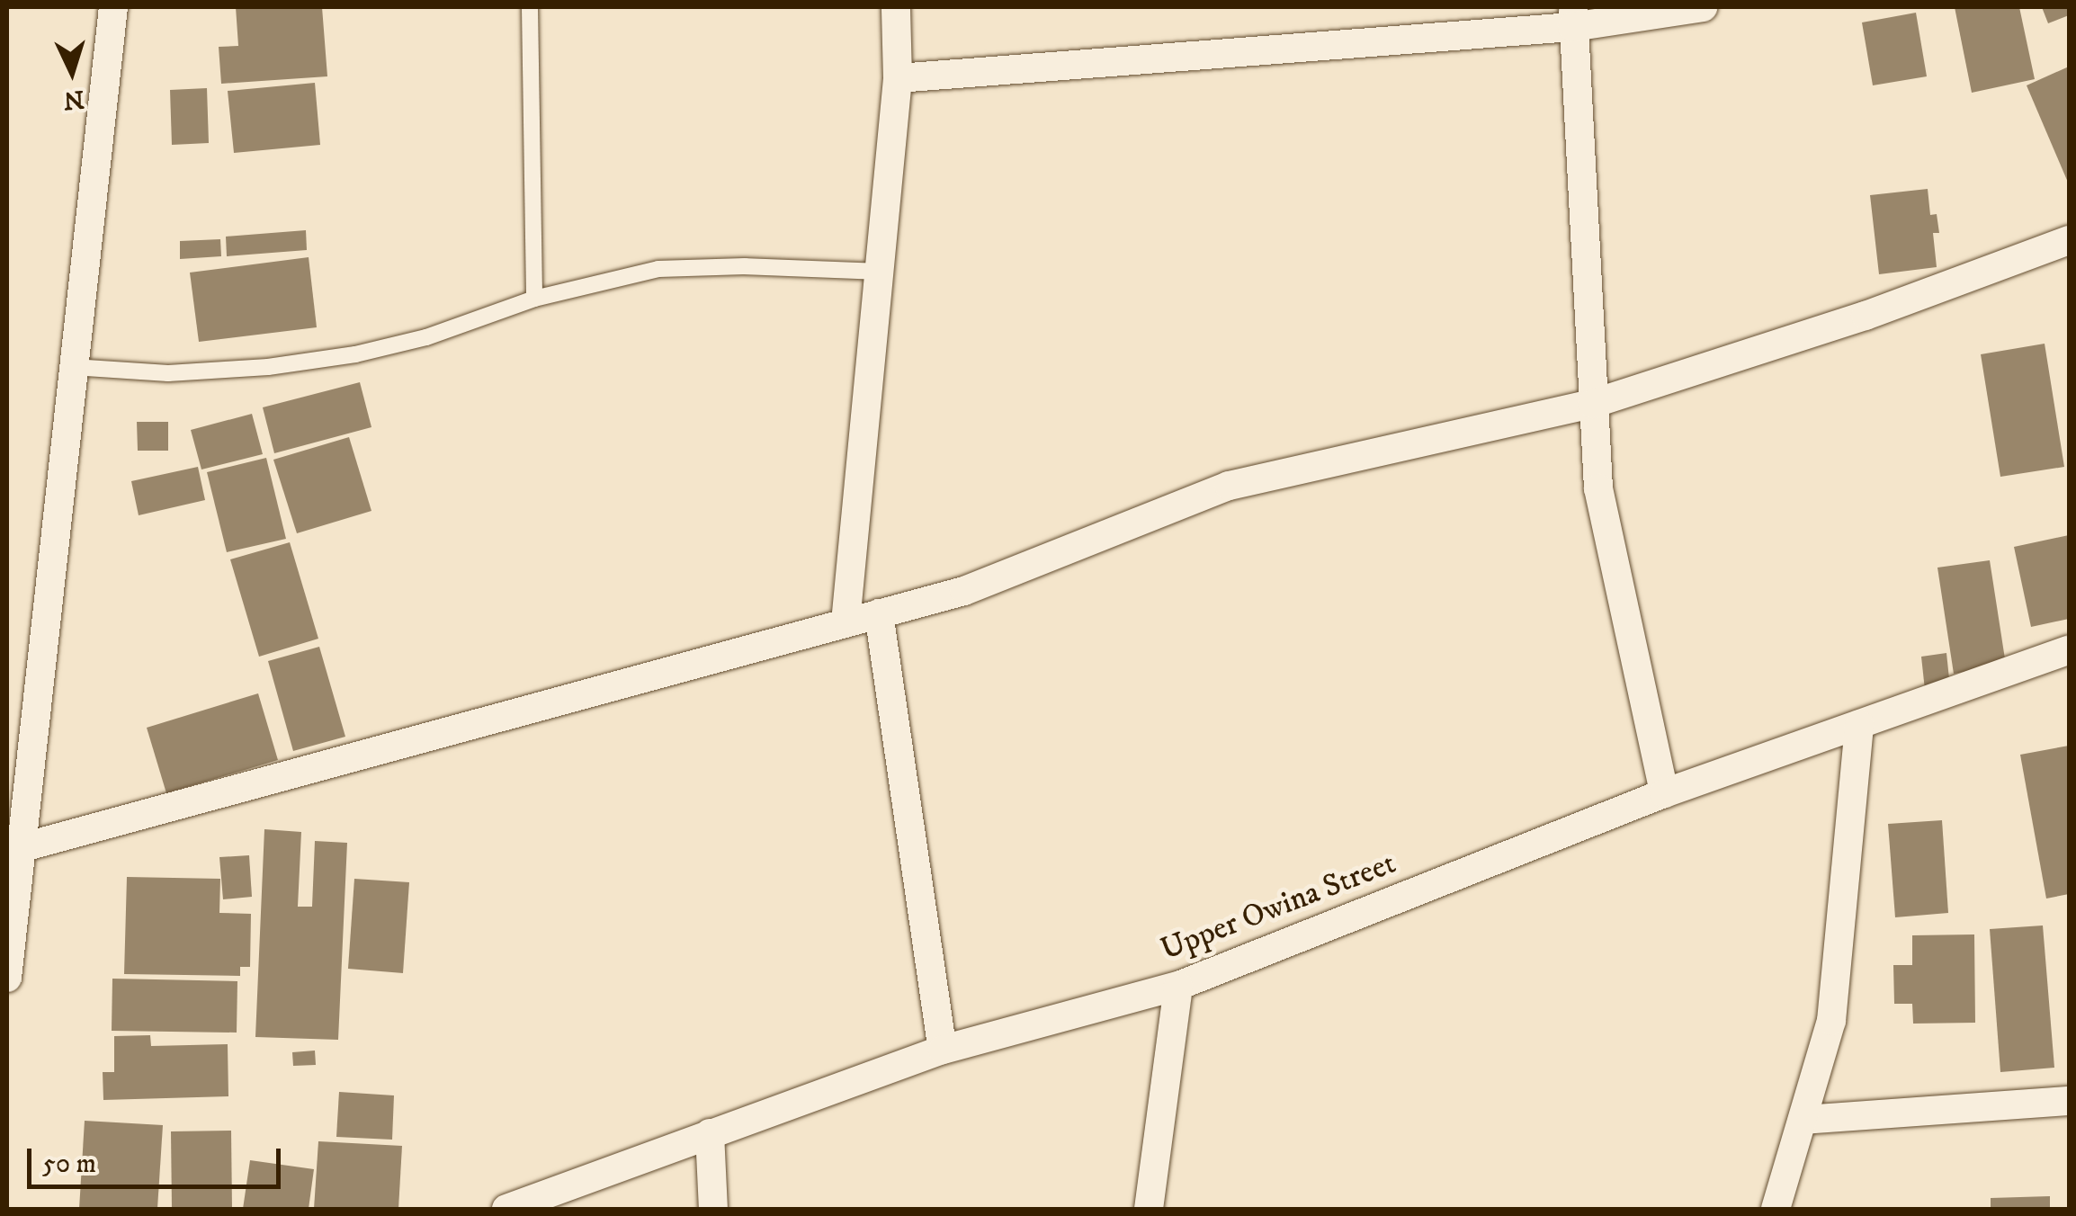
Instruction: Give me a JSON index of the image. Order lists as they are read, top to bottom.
{
  "streets": {
    "street": ["Upper Owina Street"]
  },
  "scale_bar": "50 m",
  "north": "bottom"
}
